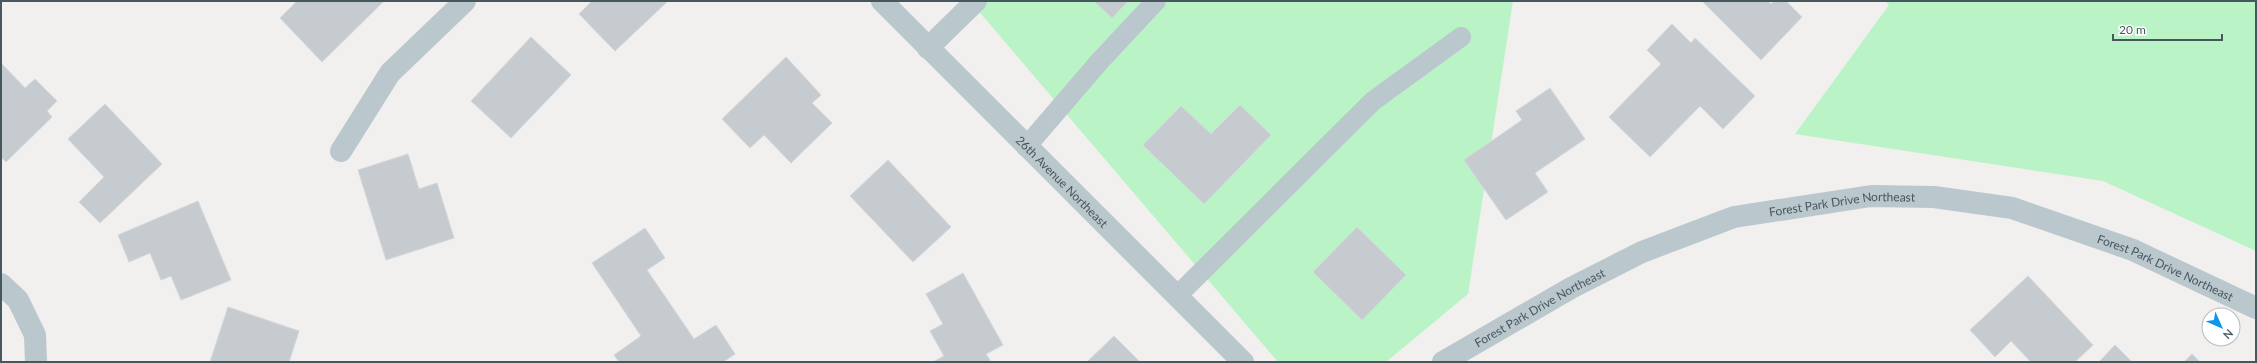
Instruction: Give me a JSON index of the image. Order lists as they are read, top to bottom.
{
  "streets": {
    "street": ["26th Avenue Northeast", "Forest Park Drive Northeast"]
  },
  "scale_bar": "20 m",
  "north": "bottom right"
}
